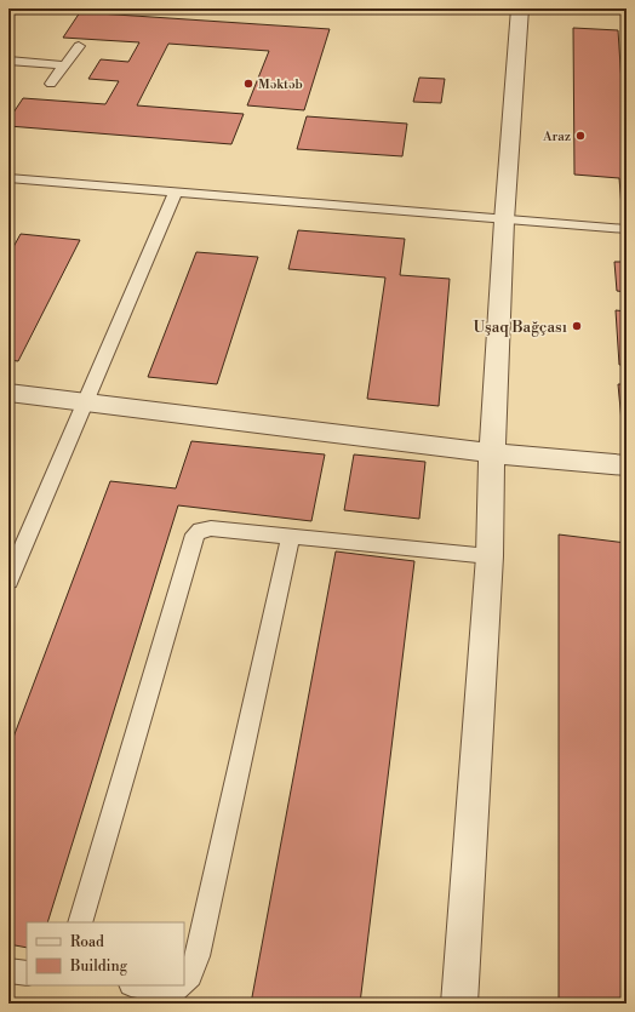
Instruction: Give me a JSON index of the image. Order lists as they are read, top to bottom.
{
  "places": ["Məktəb", "Araz", "Uşaq Bağçası"],
  "legend": ["Road", "Building"]
}
